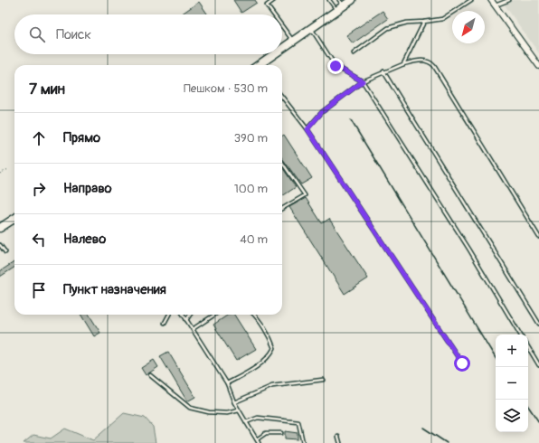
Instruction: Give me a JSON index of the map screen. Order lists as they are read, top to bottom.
{
  "north": "bottom left",
  "page": {
    "search": "Поиск",
    "heading": ["7 мин", "Пешком · 530 m"],
    "list": [
      ["Прямо", "390 m"],
      ["Направо", "100 m"],
      ["Налево", "40 m"],
      "Пункт назначения"
    ],
    "map_buttons": ["+", "−"]
  }
}
